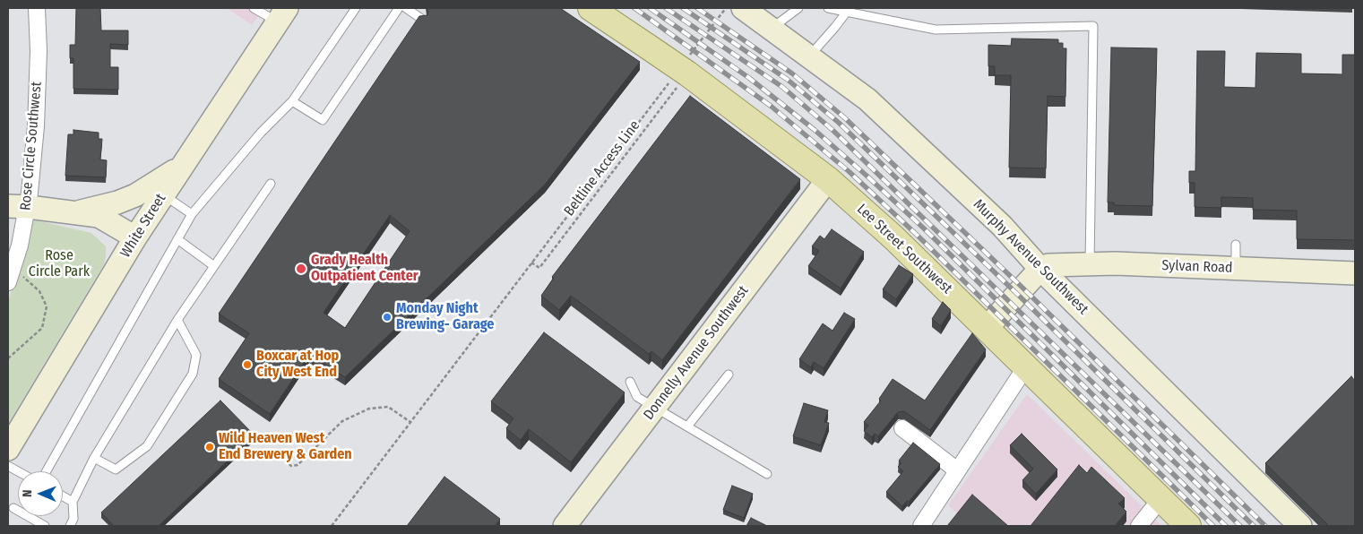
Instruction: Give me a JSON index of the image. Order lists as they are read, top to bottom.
{
  "streets": {
    "main road": ["Lee Street Southwest"],
    "street": [
      "Rose Circle Southwest",
      "White Street",
      "Murphy Avenue Southwest",
      "Sylvan Road",
      "Donnelly Avenue Southwest"
    ],
    "path": ["Beltline Access Line"]
  },
  "crossings": [
    ["Beltline Access Line", "Lee Street Southwest"],
    ["Lee Street Southwest", "Donnelly Avenue Southwest"],
    ["Murphy Avenue Southwest", "Sylvan Road"]
  ],
  "parks": ["Rose Circle Park"],
  "places": [
    "Grady Health Outpatient Center",
    "Monday Night Brewing- Garage",
    "Boxcar at Hop City West End",
    "Wild Heaven West End Brewery & Garden"
  ],
  "north": "left"
}
